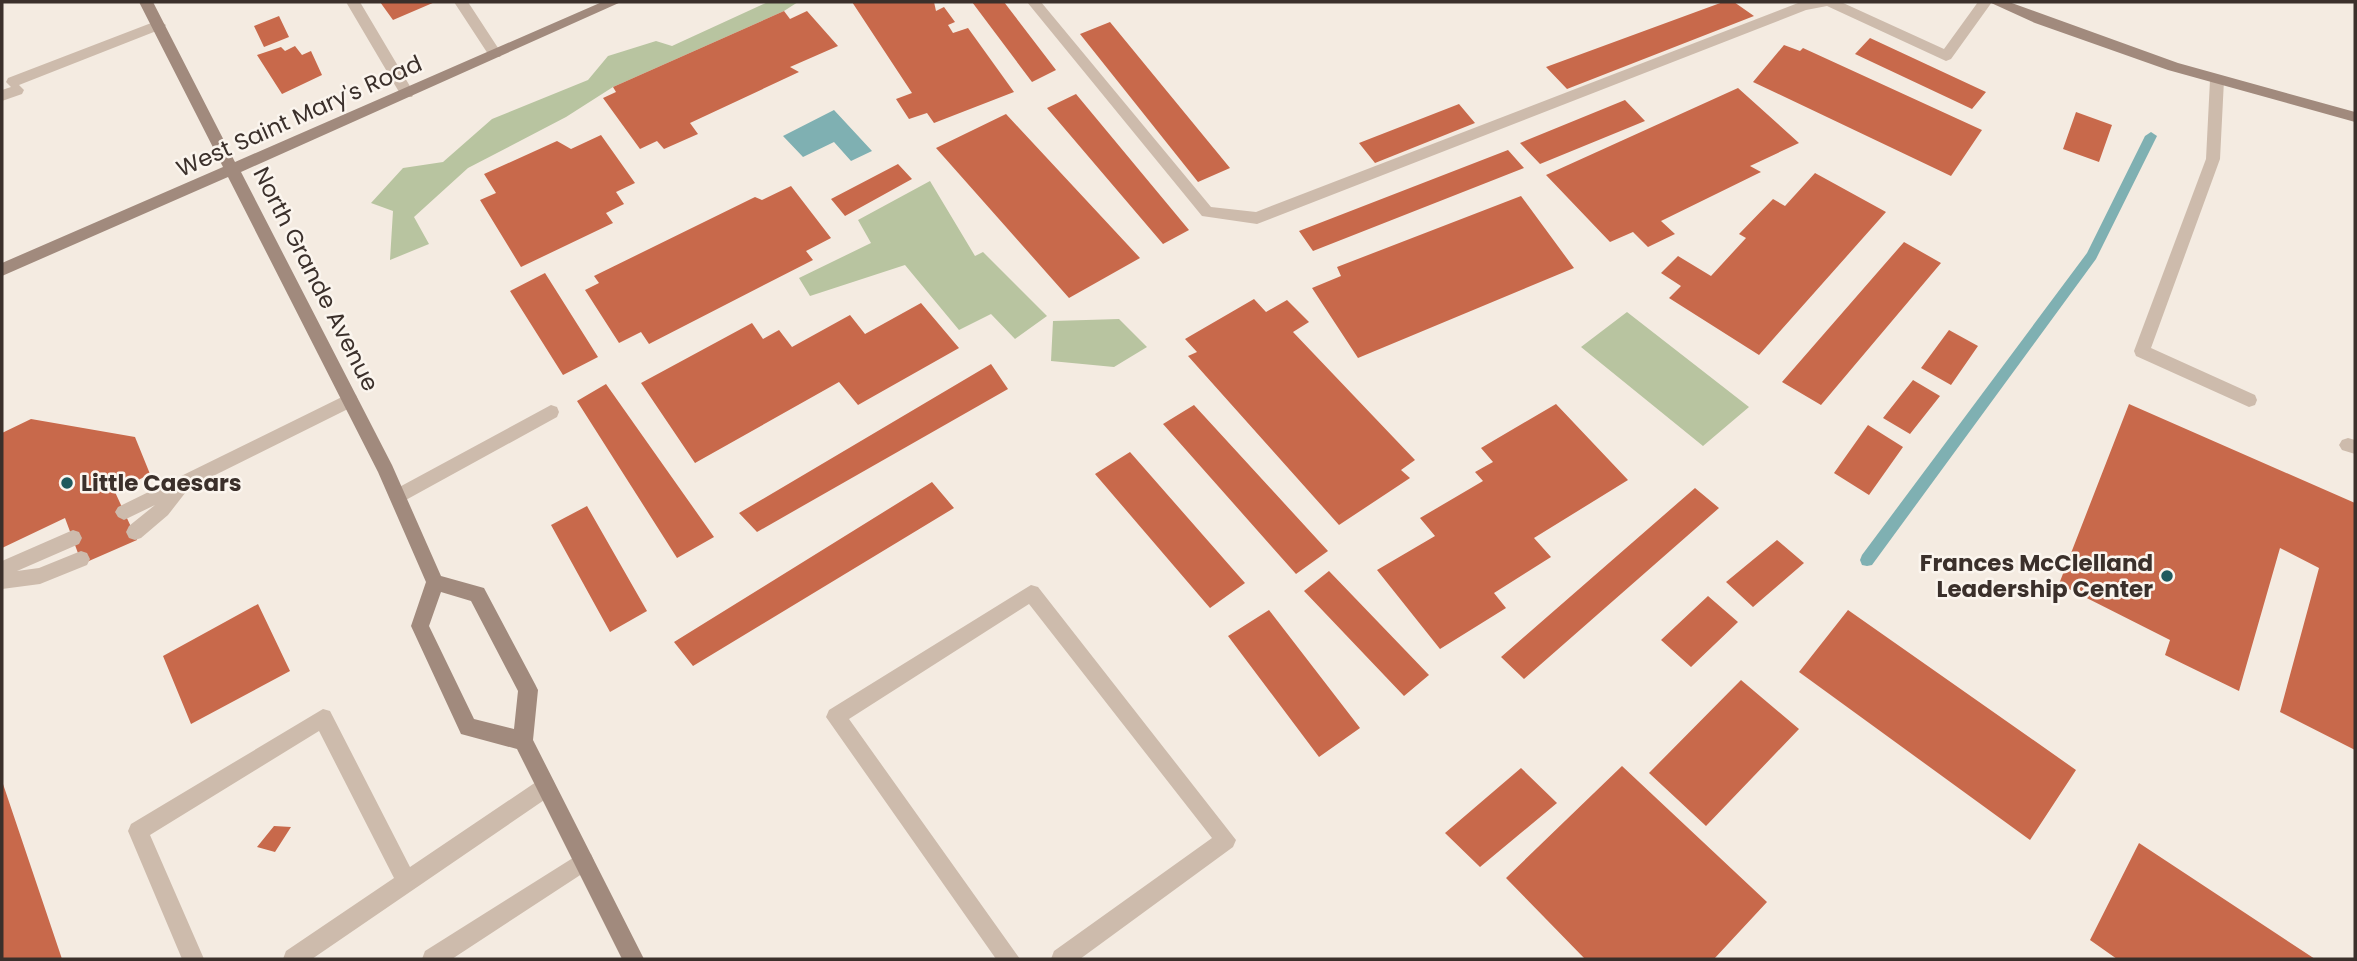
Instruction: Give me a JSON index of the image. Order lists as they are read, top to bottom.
{
  "streets": {
    "main road": ["West Saint Mary's Road", "North Grande Avenue"]
  },
  "crossings": [
    ["West Saint Mary's Road", "North Grande Avenue"]
  ],
  "places": ["Little Caesars", "Frances McClelland Leadership Center"]
}
